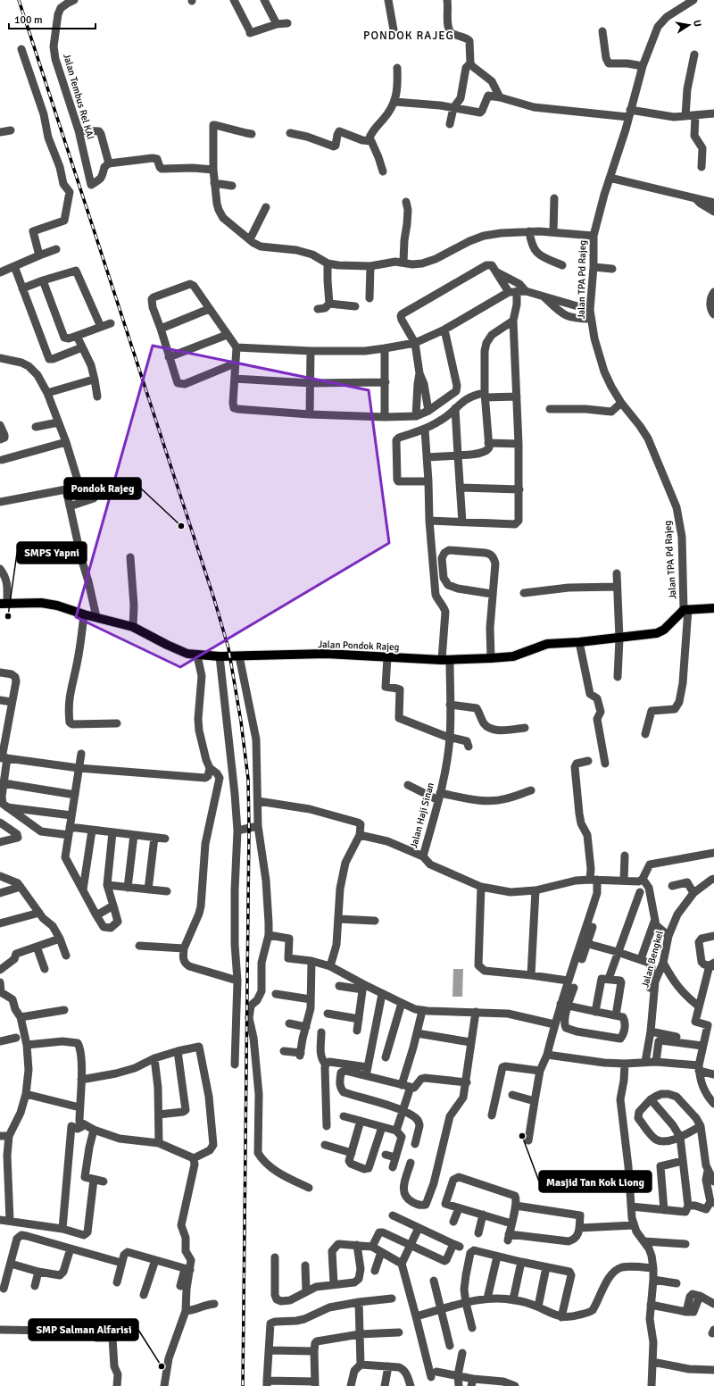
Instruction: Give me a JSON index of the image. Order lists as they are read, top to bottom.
{
  "streets": {
    "main road": ["Jalan Pondok Rajeg"],
    "street": [
      "Jalan Tembus Rel KAI",
      "Jalan TPA Pd Rajeg",
      "Jalan Haji Sinan",
      "Jalan Bengkel"
    ]
  },
  "crossings": [
    ["Jalan TPA Pd Rajeg", "Jalan Pondok Rajeg"],
    ["Jalan Pondok Rajeg", "Jalan Haji Sinan"]
  ],
  "districts": ["PONDOK RAJEG"],
  "places": [
    "Pondok Rajeg",
    "SMPS Yapni",
    "Masjid Tan Kok Liong",
    "SMP Salman Alfarisi"
  ],
  "scale_bar": "100 m",
  "north": "right"
}
